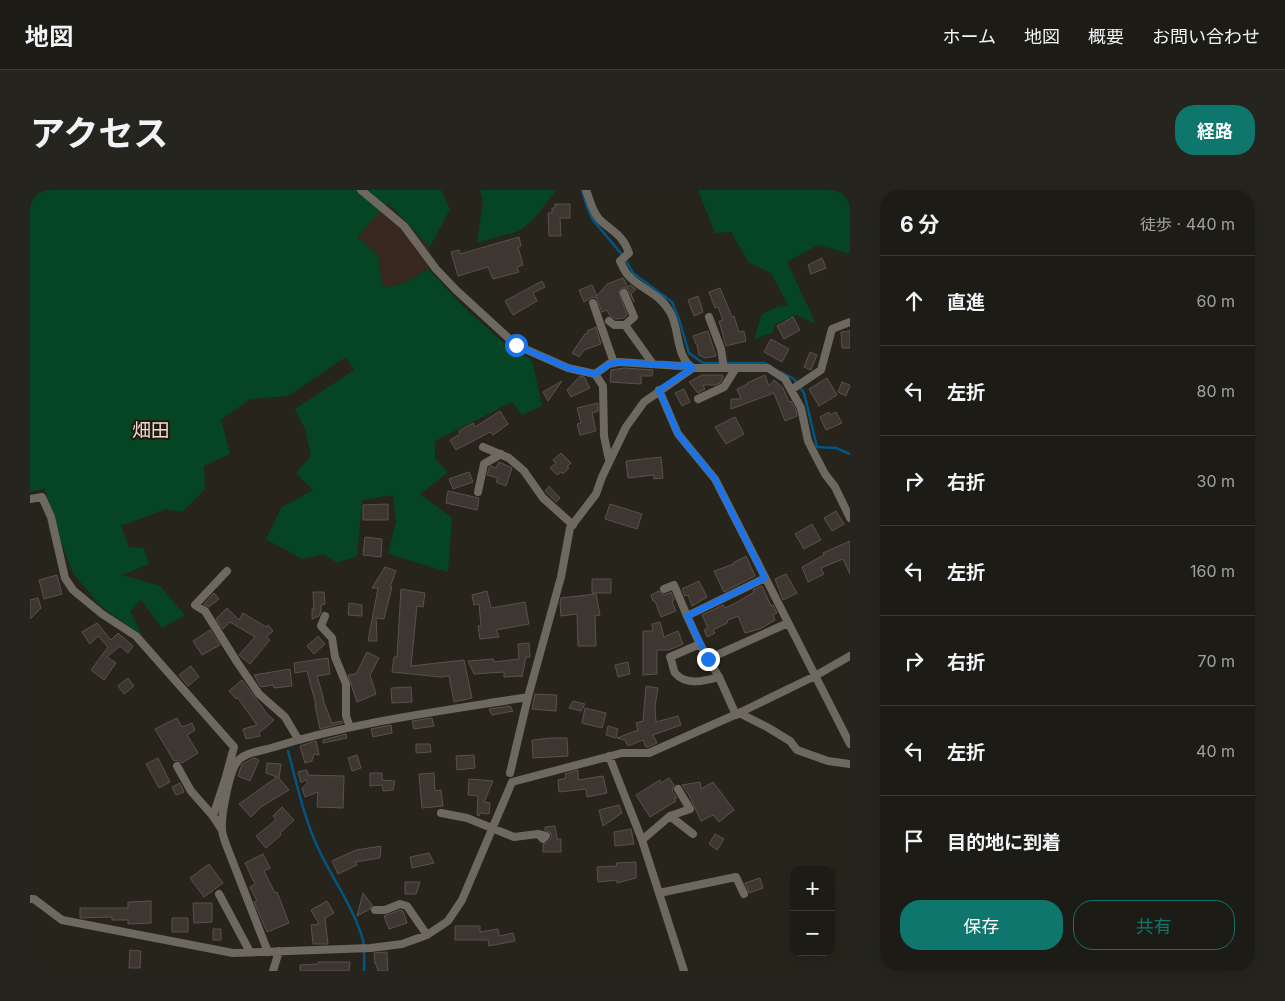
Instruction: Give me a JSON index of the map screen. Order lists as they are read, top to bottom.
{
  "districts": ["畑田"],
  "page": {
    "header": "地図",
    "nav": [
      "ホーム",
      "地図",
      "概要",
      "お問い合わせ"
    ],
    "title": "アクセス",
    "buttons": [
      "経路",
      ["保存", "共有"]
    ],
    "heading": ["6 分", "徒歩 · 440 m"],
    "list": [
      ["直進", "60 m"],
      ["左折", "80 m"],
      ["右折", "30 m"],
      ["左折", "160 m"],
      ["右折", "70 m"],
      ["左折", "40 m"],
      "目的地に到着"
    ],
    "map_buttons": ["+", "−"]
  }
}
